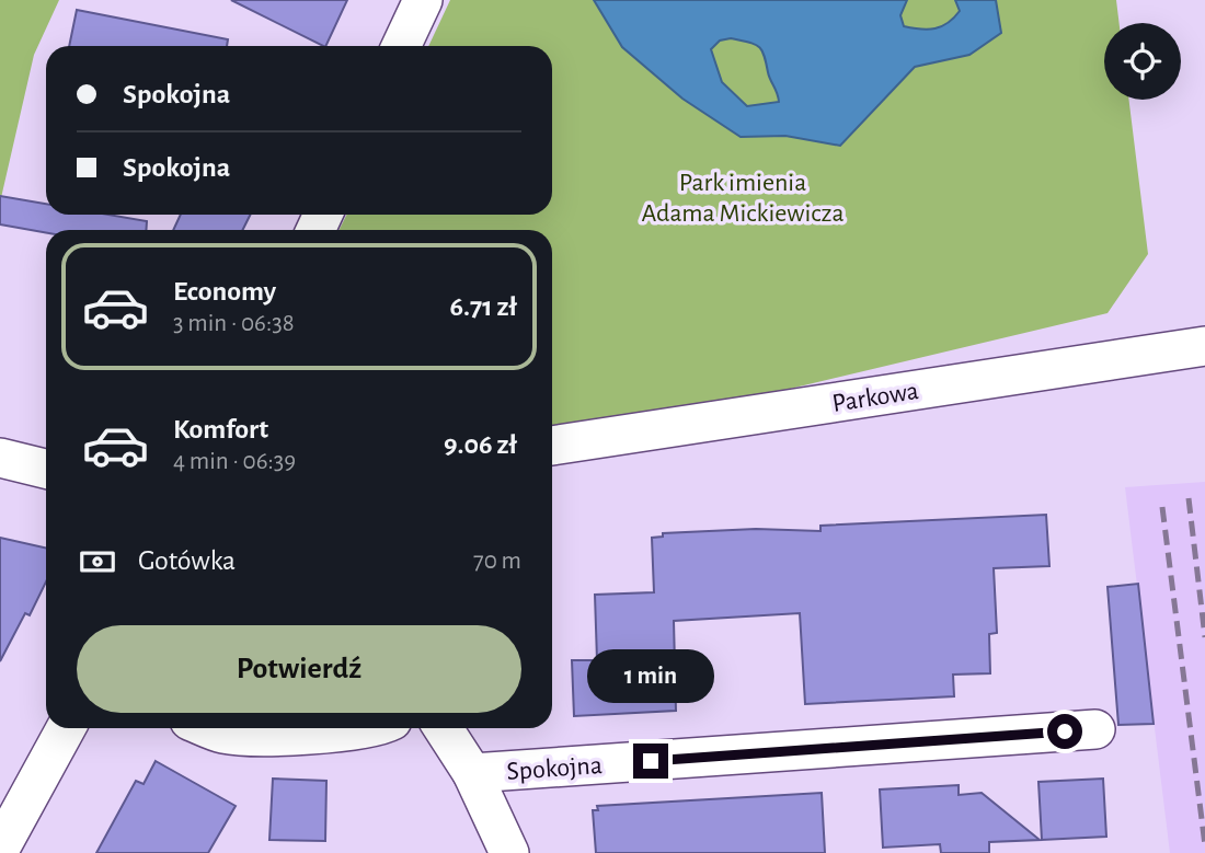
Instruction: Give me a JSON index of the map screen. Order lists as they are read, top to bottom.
{
  "streets": {
    "street": ["Parkowa", "Spokojna"]
  },
  "parks": ["Park imienia Adama Mickiewicza"],
  "page": {
    "banner": ["Spokojna", "Spokojna"],
    "list": [
      {
        "name": "Economy",
        "note": "3 min · 06:38",
        "value": "6.71 zł"
      },
      {
        "name": "Komfort",
        "note": "4 min · 06:39",
        "value": "9.06 zł"
      }
    ],
    "pay": ["Gotówka", "70 m"],
    "buttons": "Potwierdź",
    "bubble": "1 min"
  }
}
